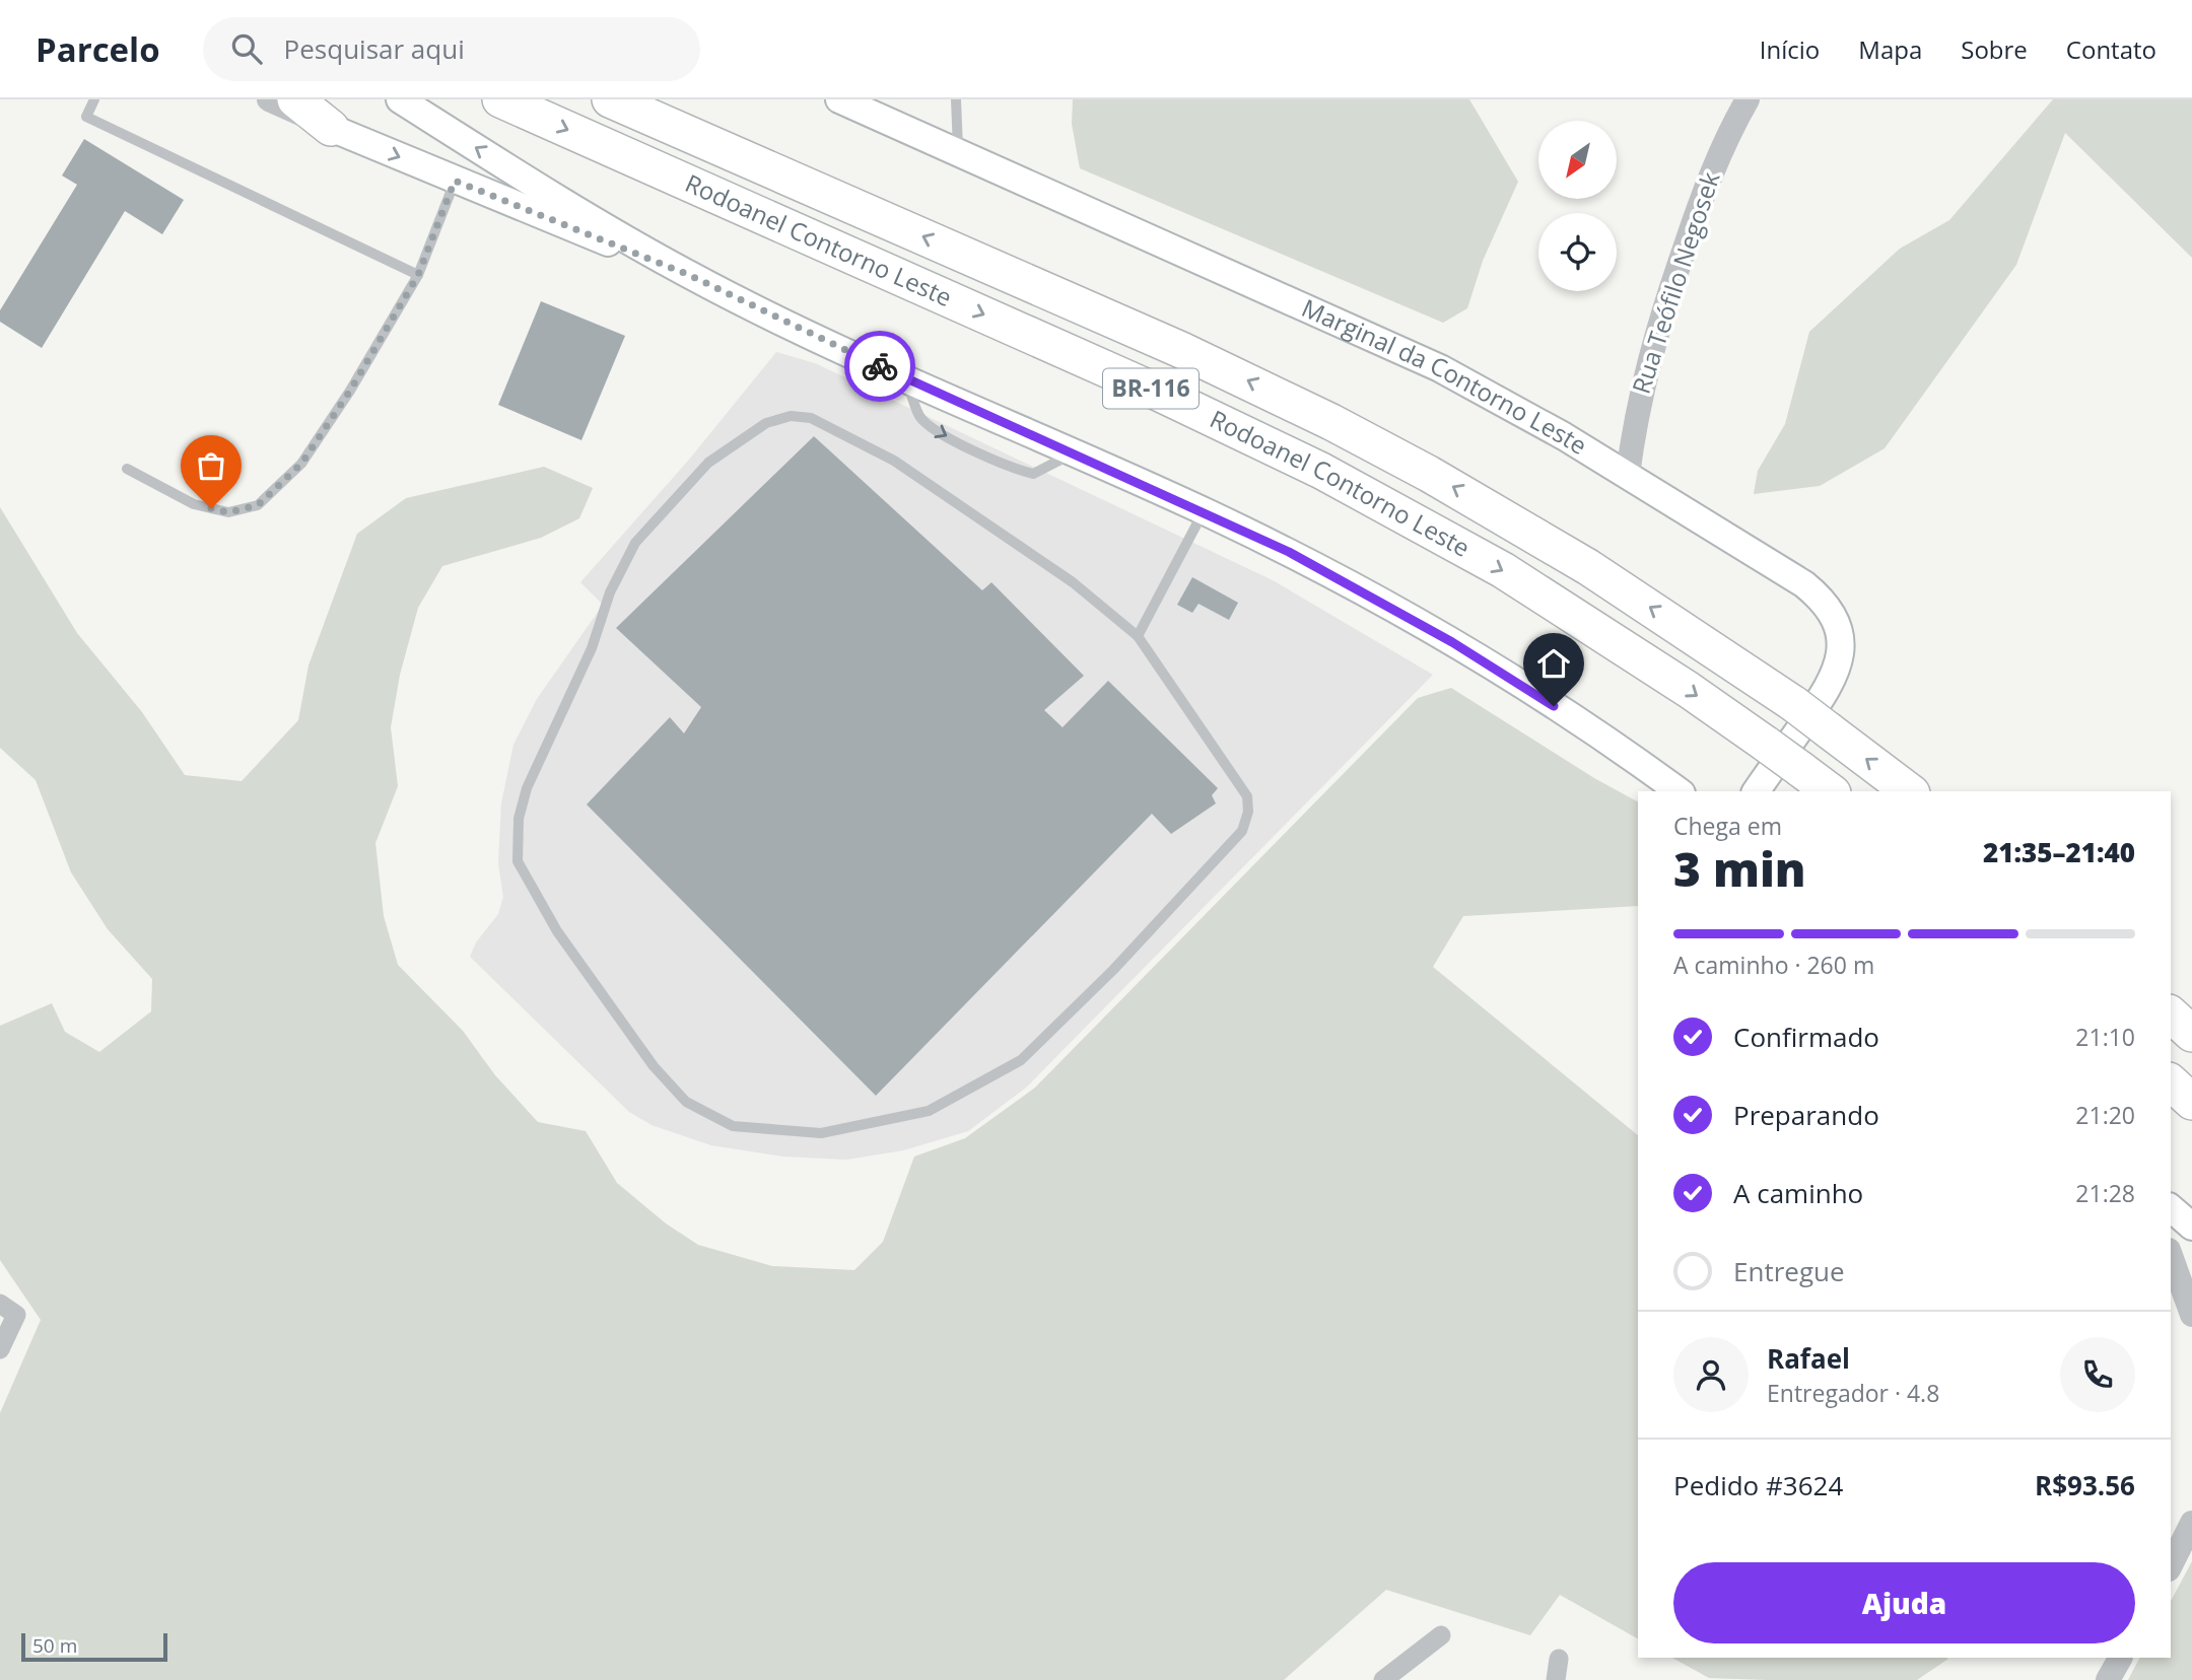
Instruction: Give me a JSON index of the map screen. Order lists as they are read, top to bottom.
{
  "streets": {
    "highway": ["Rodoanel Contorno Leste", "BR-116"],
    "main road": ["Marginal da Contorno Leste"],
    "street": ["Rua Teófilo Negosek"]
  },
  "crossings": [
    ["Rua Teófilo Negosek", "Marginal da Contorno Leste"]
  ],
  "scale_bar": "50 m",
  "north": "bottom left",
  "page": {
    "header": "Parcelo",
    "search": "Pesquisar aqui",
    "nav": [
      "Início",
      "Mapa",
      "Sobre",
      "Contato"
    ],
    "heading": ["3 min", "Chega em", "21:35–21:40"],
    "panel": [
      "Rafael",
      "Entregador · 4.8",
      "Pedido #3624",
      "R$93.56"
    ],
    "bar": "A caminho · 260 m",
    "list": [
      ["Confirmado", "21:10"],
      ["Preparando", "21:20"],
      ["A caminho", "21:28"],
      "Entregue"
    ],
    "buttons": "Ajuda",
    "scale": "50 m"
  }
}
